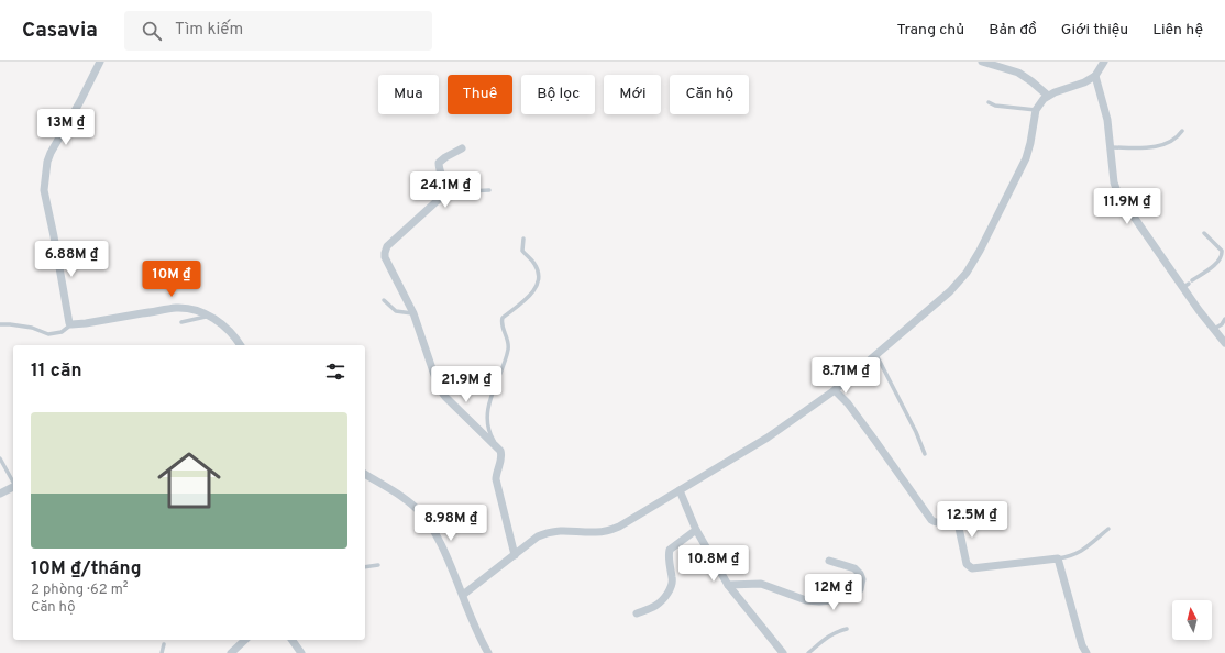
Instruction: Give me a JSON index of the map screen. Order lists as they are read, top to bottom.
{
  "north": "top",
  "page": {
    "header": "Casavia",
    "search": "Tìm kiếm",
    "nav": [
      "Trang chủ",
      "Bản đồ",
      "Giới thiệu",
      "Liên hệ"
    ],
    "chip": [
      "Mua",
      "Thuê",
      "Bộ lọc",
      "Mới",
      "Căn hộ"
    ],
    "price": [
      "13M ₫",
      "24.1M ₫",
      "11.9M ₫",
      "6.88M ₫",
      "10M ₫",
      "8.71M ₫",
      "21.9M ₫",
      "12.5M ₫",
      "8.98M ₫",
      "10.8M ₫",
      "12M ₫"
    ],
    "heading": "11 căn",
    "list": [
      {
        "name": "10M ₫/tháng",
        "note": "2 phòng · 62 m² · Căn hộ"
      }
    ]
  }
}
